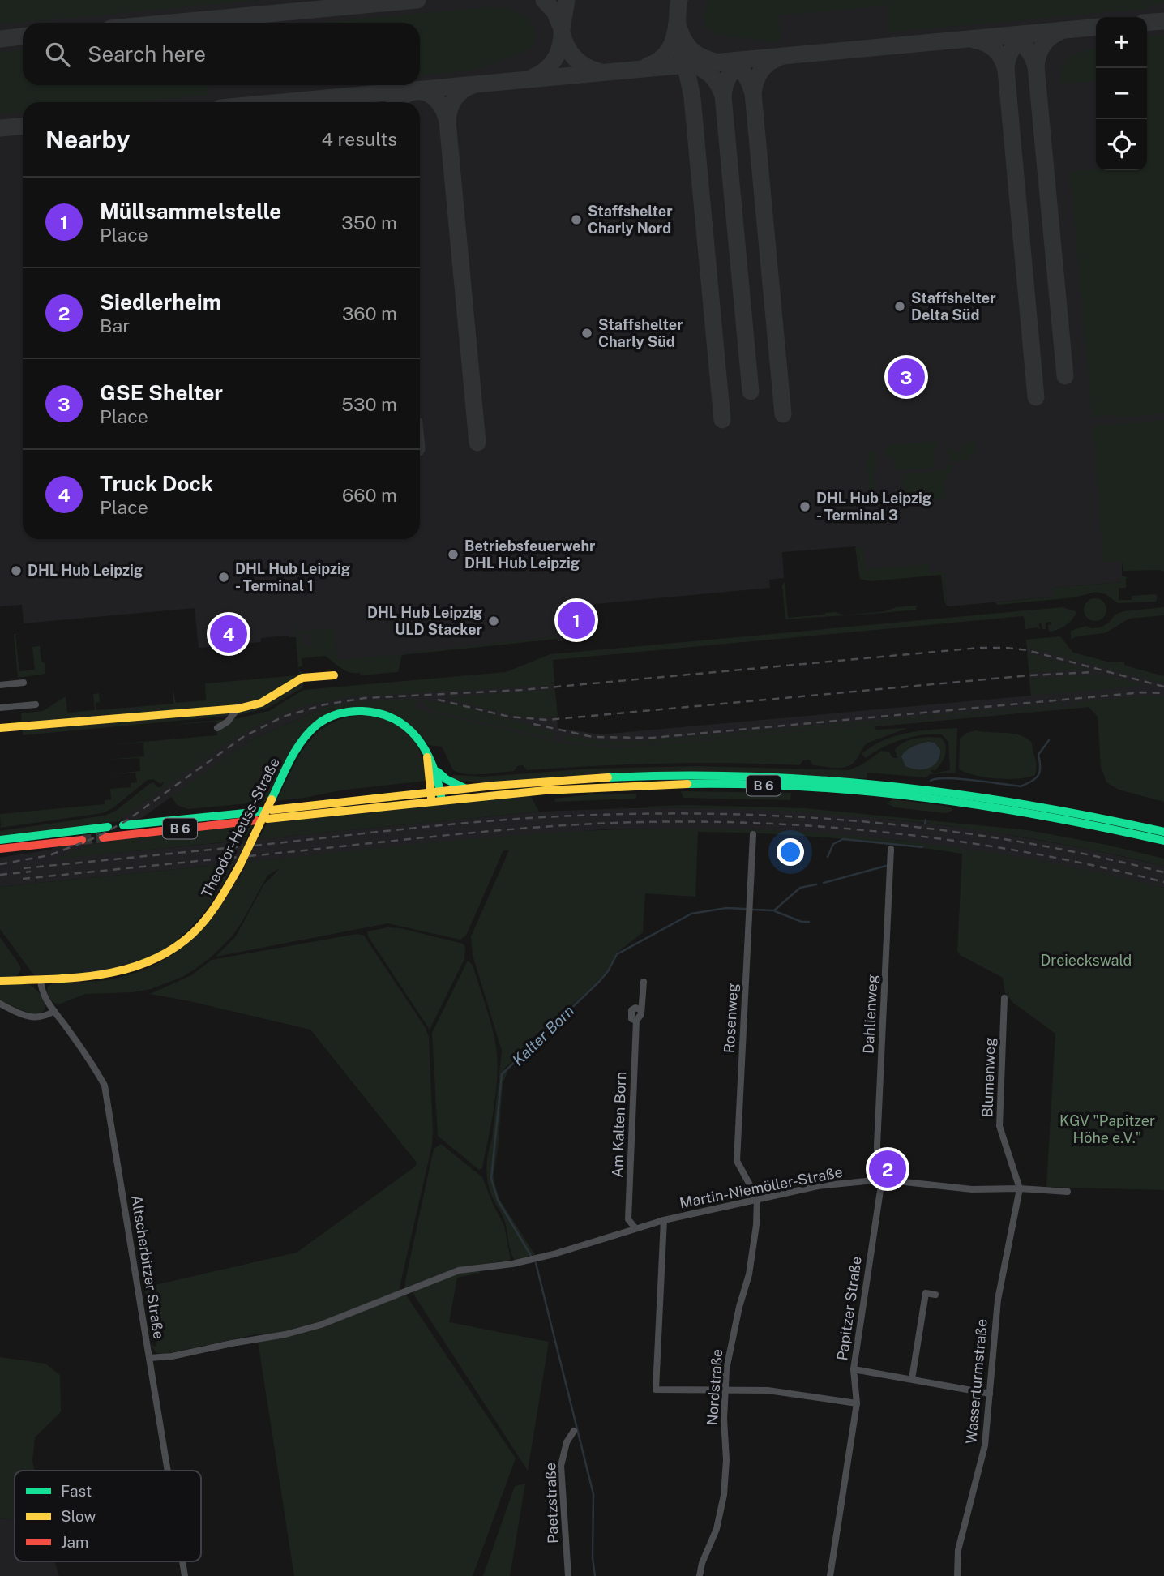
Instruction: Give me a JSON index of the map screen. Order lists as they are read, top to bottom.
{
  "streets": {
    "main road": ["B 6", "Theodor-Heuss-Straße"],
    "street": [
      "Dahlienweg",
      "Rosenweg",
      "Blumenweg",
      "Am Kalten Born",
      "Martin-Niemöller-Straße",
      "Altscherbitzer Straße",
      "Papitzer Straße",
      "Wasserturmstraße",
      "Nordstraße",
      "Paetzstraße"
    ]
  },
  "crossings": [
    ["B 6", "Theodor-Heuss-Straße"],
    ["Theodor-Heuss-Straße", "Altscherbitzer Straße"],
    ["Dahlienweg", "Martin-Niemöller-Straße"],
    ["Dahlienweg", "Papitzer Straße"],
    ["Rosenweg", "Martin-Niemöller-Straße"],
    ["Rosenweg", "Nordstraße"],
    ["Blumenweg", "Martin-Niemöller-Straße"],
    ["Blumenweg", "Wasserturmstraße"],
    ["Am Kalten Born", "Martin-Niemöller-Straße"],
    ["Martin-Niemöller-Straße", "Altscherbitzer Straße"],
    ["Martin-Niemöller-Straße", "Papitzer Straße"],
    ["Martin-Niemöller-Straße", "Wasserturmstraße"],
    ["Martin-Niemöller-Straße", "Nordstraße"]
  ],
  "water": ["Kalter Born"],
  "parks": ["Dreieckswald", "KGV \"Papitzer Höhe e.V.\""],
  "places": [
    "Staffshelter Charly Nord",
    "Staffshelter Delta Süd",
    "Staffshelter Charly Süd",
    "DHL Hub Leipzig - Terminal 3",
    "Betriebsfeuerwehr DHL Hub Leipzig",
    "DHL Hub Leipzig",
    "DHL Hub Leipzig - Terminal 1",
    "DHL Hub Leipzig ULD Stacker"
  ],
  "legend": ["Fast", "Slow", "Jam"],
  "page": {
    "map_buttons": ["+", "−"],
    "search": "Search here",
    "heading": ["Nearby", "4 results"],
    "list": [
      {
        "mark": "1",
        "name": "Müllsammelstelle",
        "note": "Place",
        "value": "350 m"
      },
      {
        "mark": "2",
        "name": "Siedlerheim",
        "note": "Bar",
        "value": "360 m"
      },
      {
        "mark": "3",
        "name": "GSE Shelter",
        "note": "Place",
        "value": "530 m"
      },
      {
        "mark": "4",
        "name": "Truck Dock",
        "note": "Place",
        "value": "660 m"
      }
    ],
    "pins": [
      "3",
      "1",
      "4",
      "2"
    ]
  }
}
